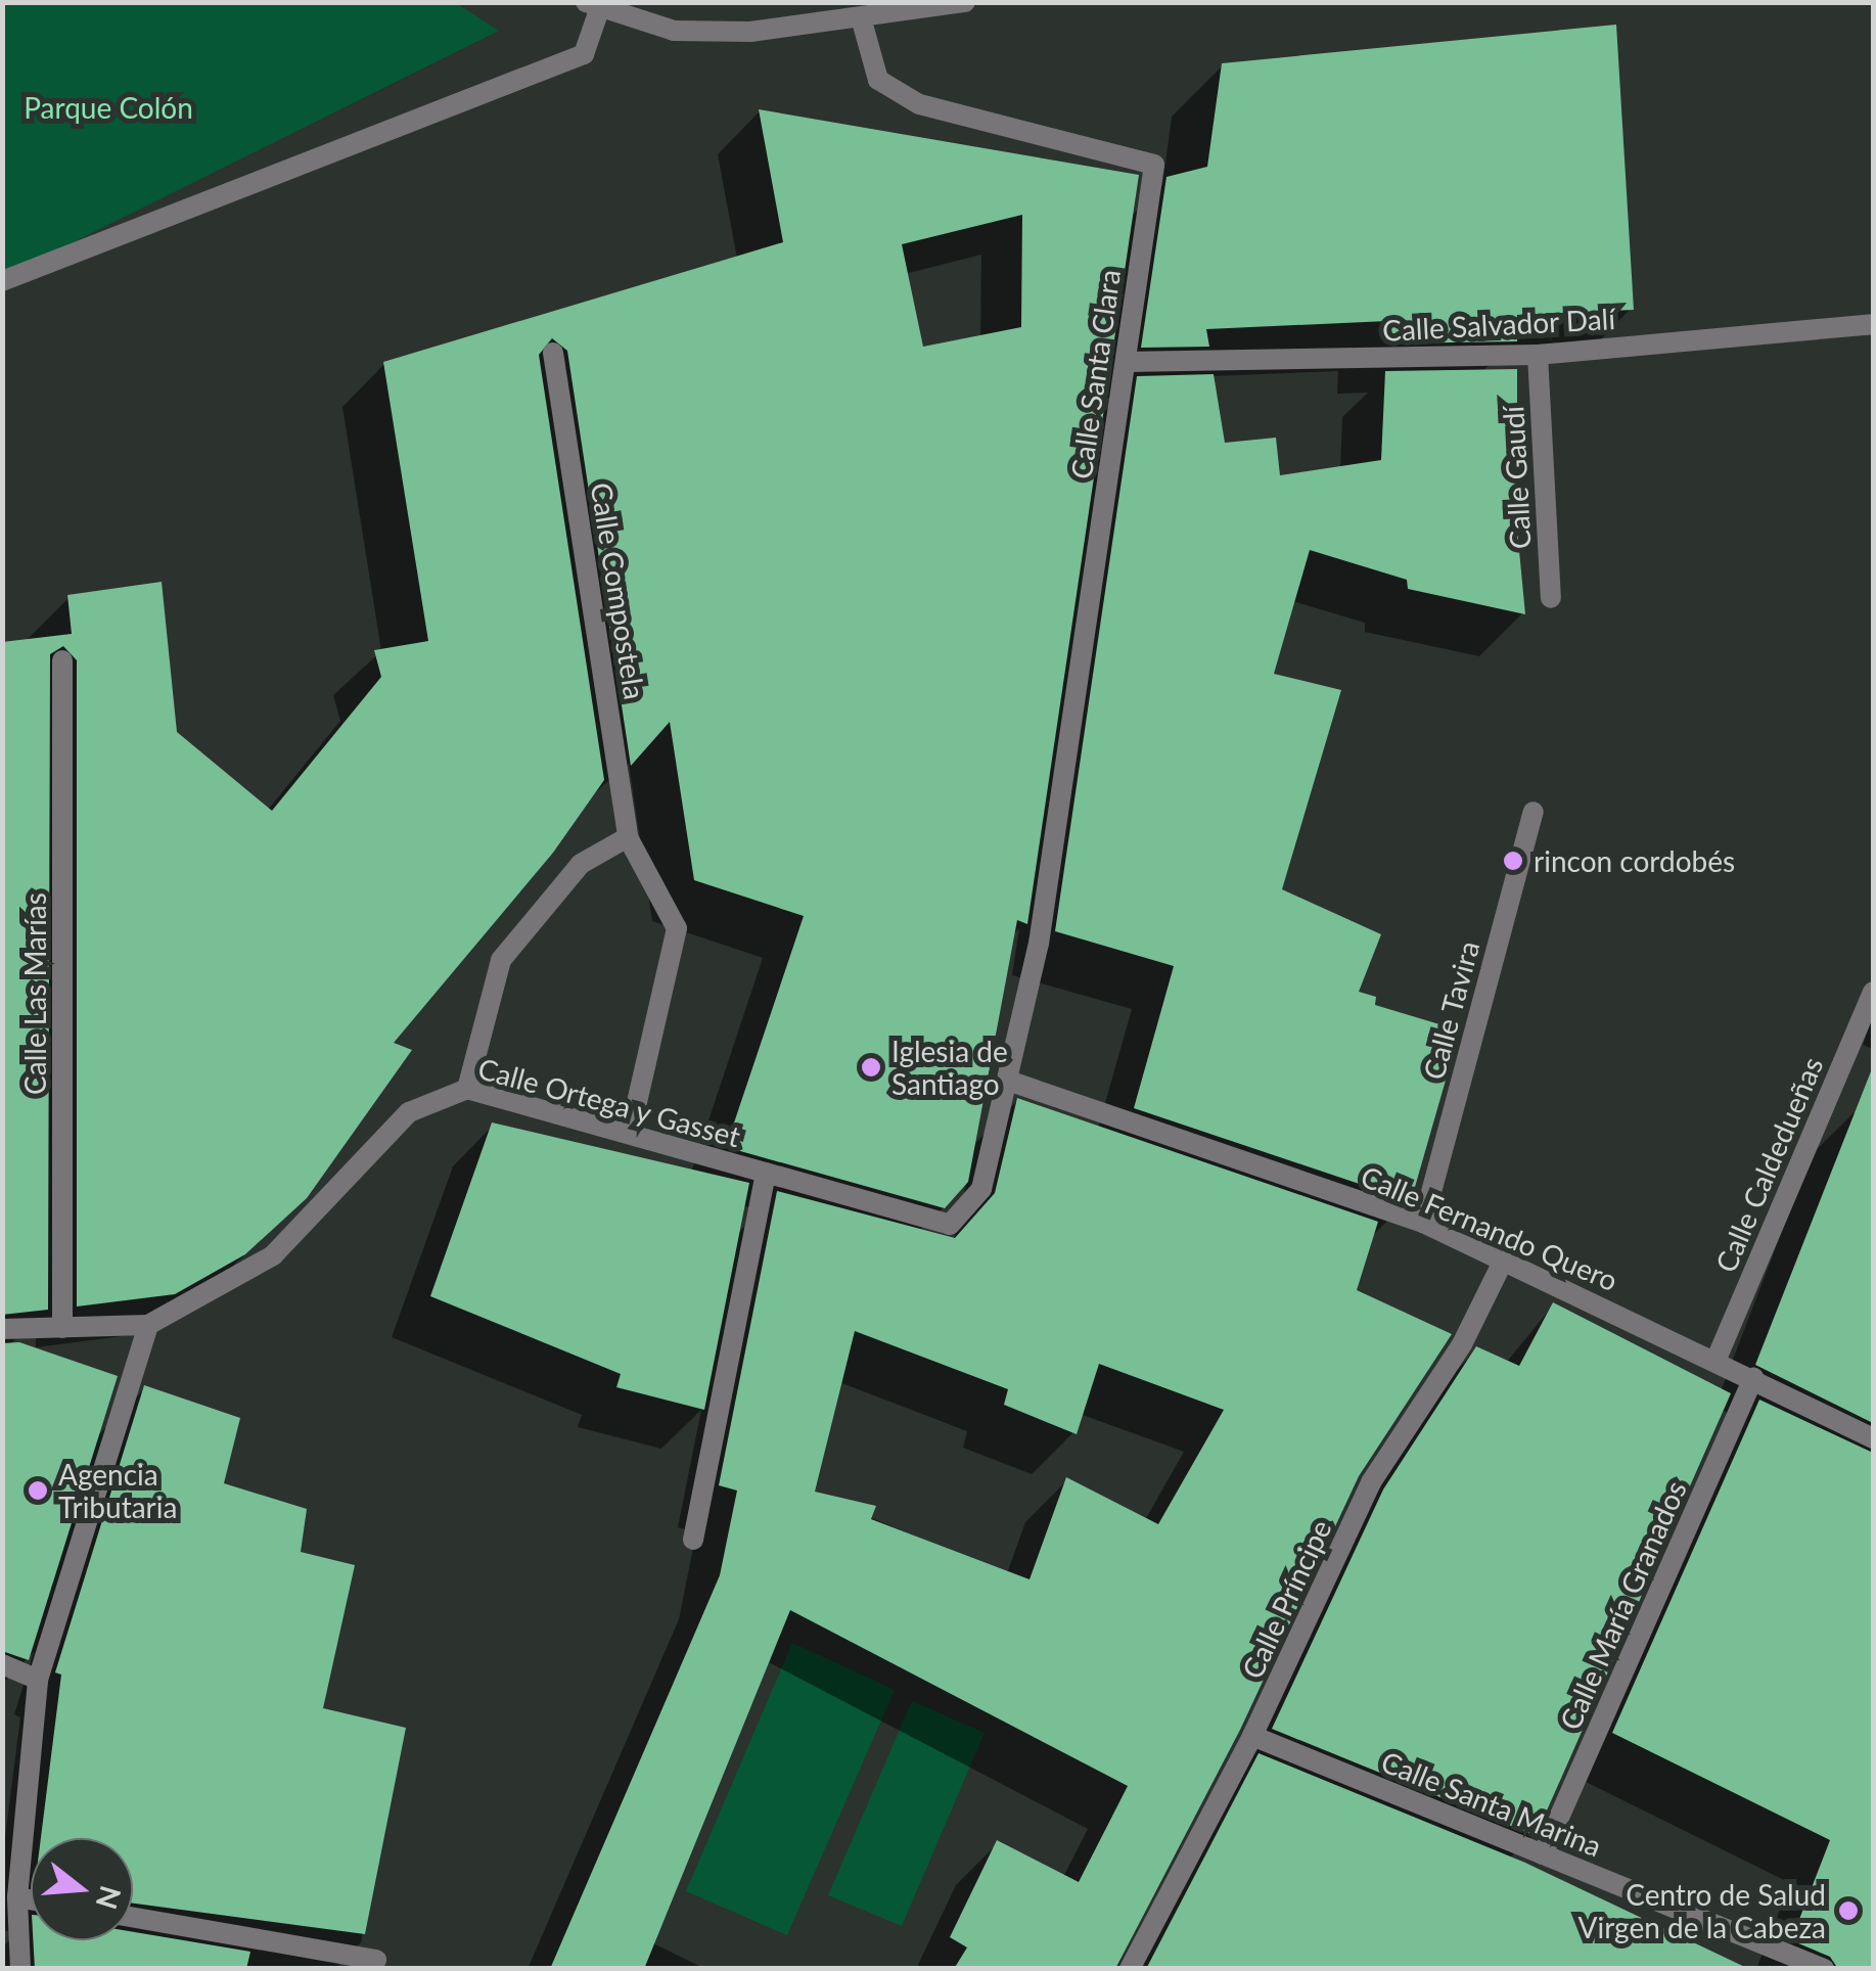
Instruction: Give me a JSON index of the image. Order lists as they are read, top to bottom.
{
  "streets": {
    "street": [
      "Calle Salvador Dalí",
      "Calle Santa Clara",
      "Calle Gaudí",
      "Calle Compostela",
      "Calle Las Marías",
      "Calle Tavira",
      "Calle Ortega y Gasset",
      "Calle Caldedueñas",
      "Calle Fernando Quero",
      "Calle Príncipe",
      "Calle María Granados",
      "Calle Santa Marina"
    ]
  },
  "crossings": [
    ["Calle Salvador Dalí", "Calle Santa Clara"],
    ["Calle Salvador Dalí", "Calle Gaudí"],
    ["Calle Santa Clara", "Calle Ortega y Gasset"],
    ["Calle Santa Clara", "Calle Fernando Quero"],
    ["Calle Compostela", "Calle Ortega y Gasset"],
    ["Calle Tavira", "Calle Fernando Quero"],
    ["Calle Caldedueñas", "Calle Fernando Quero"],
    ["Calle Fernando Quero", "Calle Príncipe"],
    ["Calle Fernando Quero", "Calle María Granados"],
    ["Calle Príncipe", "Calle Santa Marina"],
    ["Calle María Granados", "Calle Santa Marina"]
  ],
  "parks": ["Parque Colón"],
  "places": [
    "rincon cordobés",
    "Iglesia de Santiago",
    "Agencia Tributaria",
    "Centro de Salud Virgen de la Cabeza"
  ],
  "north": "right"
}
